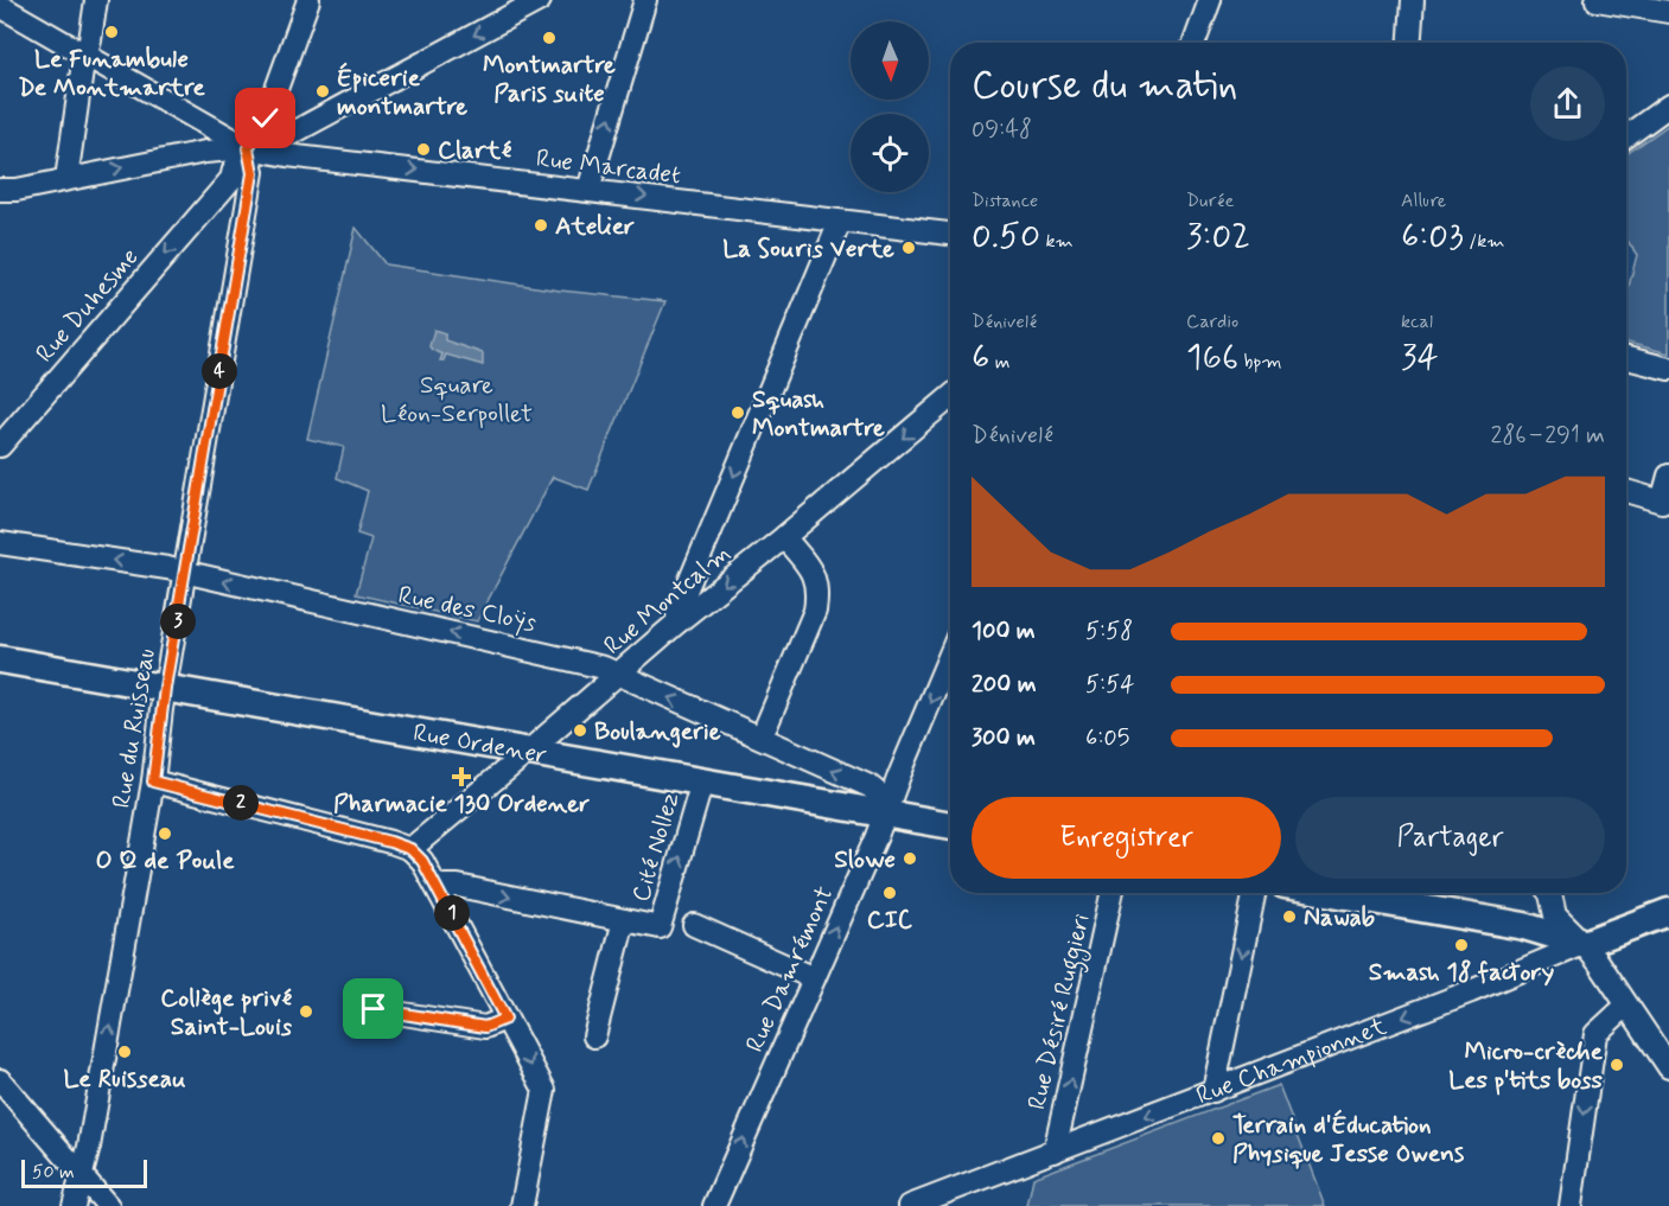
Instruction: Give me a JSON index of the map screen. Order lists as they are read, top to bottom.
{
  "streets": {
    "main road": ["Rue Ordener", "Rue Championnet"],
    "street": [
      "Rue Marcadet",
      "Rue Duhesme",
      "Rue Montcalm",
      "Rue des Cloÿs",
      "Rue du Ruisseau",
      "Cité Nollez",
      "Rue Damrémont",
      "Rue Désiré Ruggieri"
    ]
  },
  "crossings": [
    ["Rue Marcadet", "Rue Duhesme"],
    ["Rue Marcadet", "Rue du Ruisseau"],
    ["Rue Duhesme", "Rue du Ruisseau"],
    ["Rue Montcalm", "Rue des Cloÿs"],
    ["Rue Montcalm", "Rue Ordener"],
    ["Rue des Cloÿs", "Rue du Ruisseau"],
    ["Rue des Cloÿs", "Rue Ordener"],
    ["Rue des Cloÿs", "Rue Damrémont"],
    ["Rue du Ruisseau", "Rue Ordener"],
    ["Rue Ordener", "Cité Nollez"],
    ["Rue Ordener", "Rue Damrémont"],
    ["Rue Désiré Ruggieri", "Rue Championnet"]
  ],
  "one_way": [
    "Rue Marcadet",
    "Rue Duhesme",
    "Rue Montcalm",
    "Rue des Cloÿs",
    "Rue du Ruisseau",
    "Cité Nollez",
    "Rue Championnet"
  ],
  "parks": ["Square Léon-Serpollet"],
  "places": {
    "other": [
      "Le Funambule De Montmartre",
      "Montmartre Paris suite",
      "Épicerie montmartre",
      "Clarté",
      "Atelier",
      "La Souris Verte",
      "Squash Montmartre",
      "Boulangerie",
      "O Q de Poule",
      "Slowe",
      "CIC",
      "Nawab",
      "Smash 18 factory",
      "Collège privé Saint-Louis",
      "Le Ruisseau",
      "Micro-crèche Les p'tits boss",
      "Terrain d'Éducation Physique Jesse Owens"
    ],
    "health": ["Pharmacie 130 Ordener"]
  },
  "scale_bar": "50 m",
  "north": "bottom",
  "page": {
    "heading": ["Course du matin", "09:48"],
    "stats": [
      ["Distance", "0.50 km"],
      ["Durée", "3:02"],
      ["Allure", "6:03 /km"],
      ["Dénivelé", "6 m"],
      ["Cardio", "166 bpm"],
      ["kcal", "34"]
    ],
    "pins": [
      "4",
      "3",
      "2",
      "1"
    ],
    "chart": ["Dénivelé", "286–291 m"],
    "list": [
      {
        "name": "100 m",
        "note": "5:58"
      },
      {
        "name": "200 m",
        "note": "5:54"
      },
      {
        "name": "300 m",
        "note": "6:05"
      }
    ],
    "buttons": ["Enregistrer", "Partager"],
    "scale": "50 m"
  }
}
